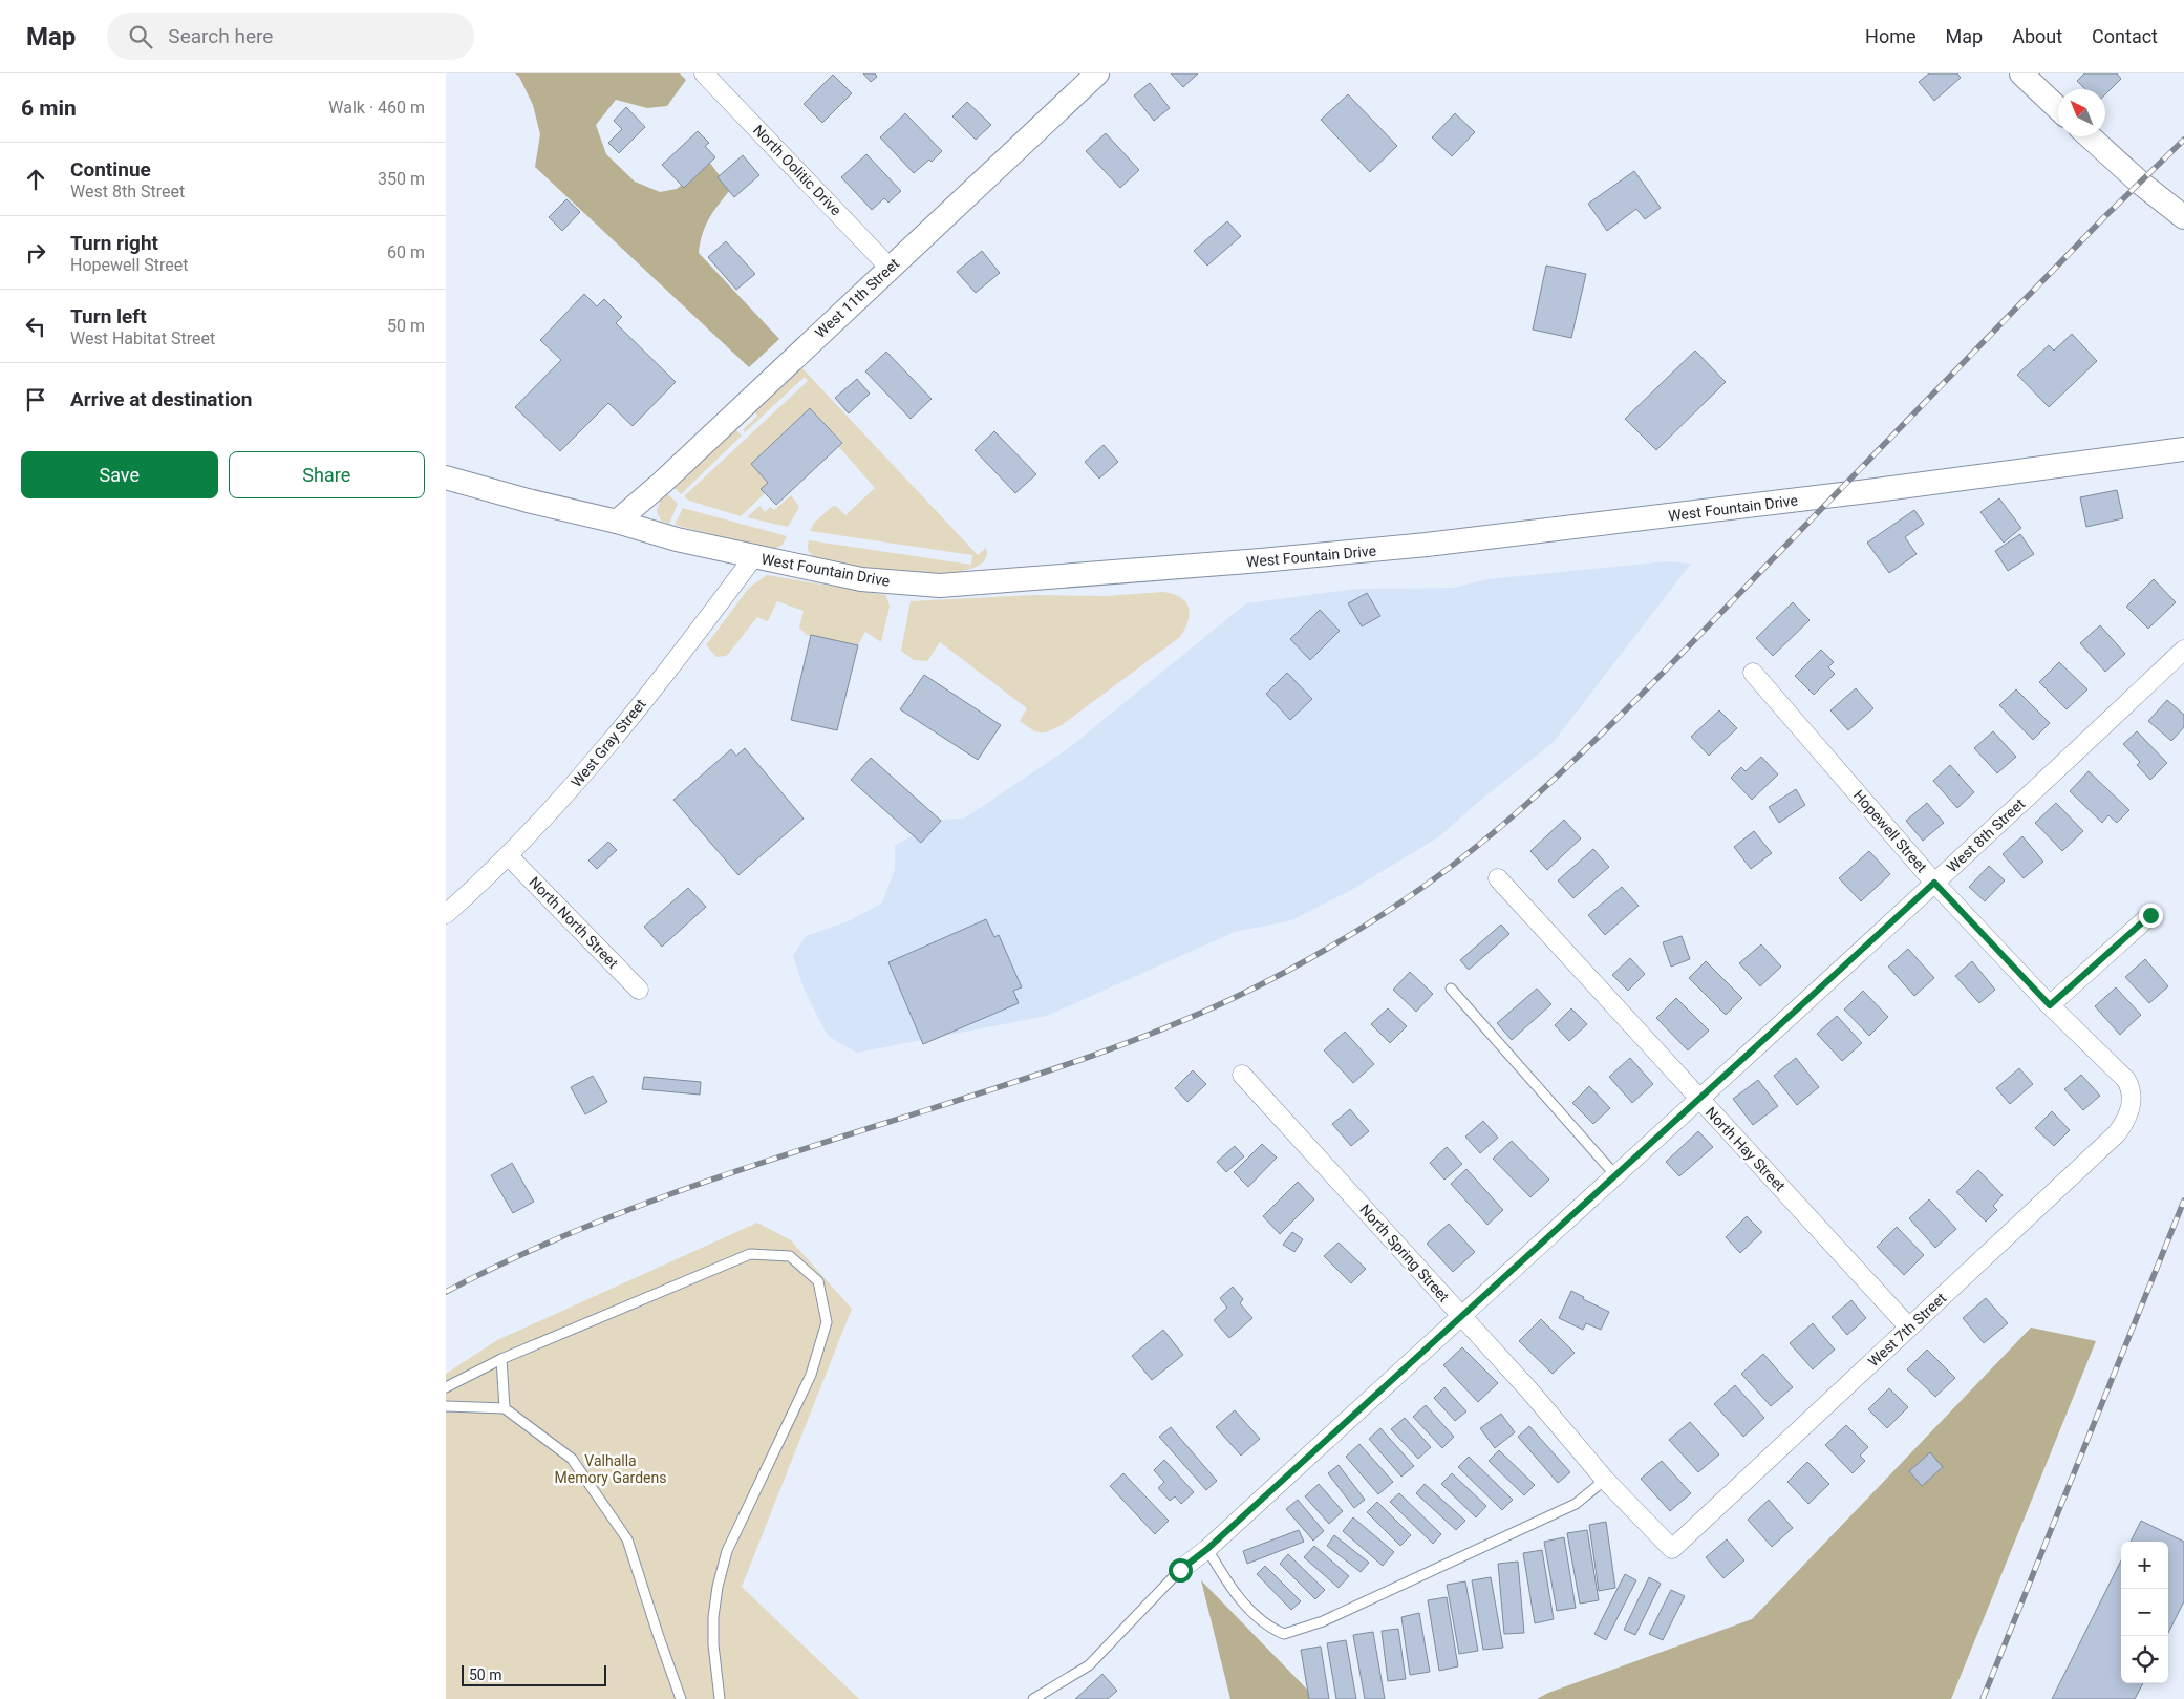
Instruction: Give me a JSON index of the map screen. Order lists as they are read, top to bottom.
{
  "streets": {
    "street": [
      "North Oolitic Drive",
      "West 11th Street",
      "West Fountain Drive",
      "West Gray Street",
      "Hopewell Street",
      "West 8th Street",
      "North North Street",
      "North Hay Street",
      "North Spring Street",
      "West 7th Street"
    ]
  },
  "crossings": [
    ["North Oolitic Drive", "West 11th Street"],
    ["West 11th Street", "West Fountain Drive"],
    ["West Fountain Drive", "West Gray Street"],
    ["West Gray Street", "North North Street"],
    ["Hopewell Street", "West 8th Street"],
    ["Hopewell Street", "West 7th Street"],
    ["West 8th Street", "North Hay Street"],
    ["West 8th Street", "North Spring Street"],
    ["North Hay Street", "West 7th Street"],
    ["North Spring Street", "West 7th Street"]
  ],
  "parks": ["Valhalla Memory Gardens"],
  "scale_bar": "50 m",
  "north": "top left",
  "page": {
    "header": "Map",
    "search": "Search here",
    "nav": [
      "Home",
      "Map",
      "About",
      "Contact"
    ],
    "heading": ["6 min", "Walk · 460 m"],
    "list": [
      ["Continue", "West 8th Street", "350 m"],
      ["Turn right", "Hopewell Street", "60 m"],
      ["Turn left", "West Habitat Street", "50 m"],
      "Arrive at destination"
    ],
    "buttons": ["Save", "Share"],
    "map_buttons": ["+", "−"],
    "scale": "50 m"
  }
}
